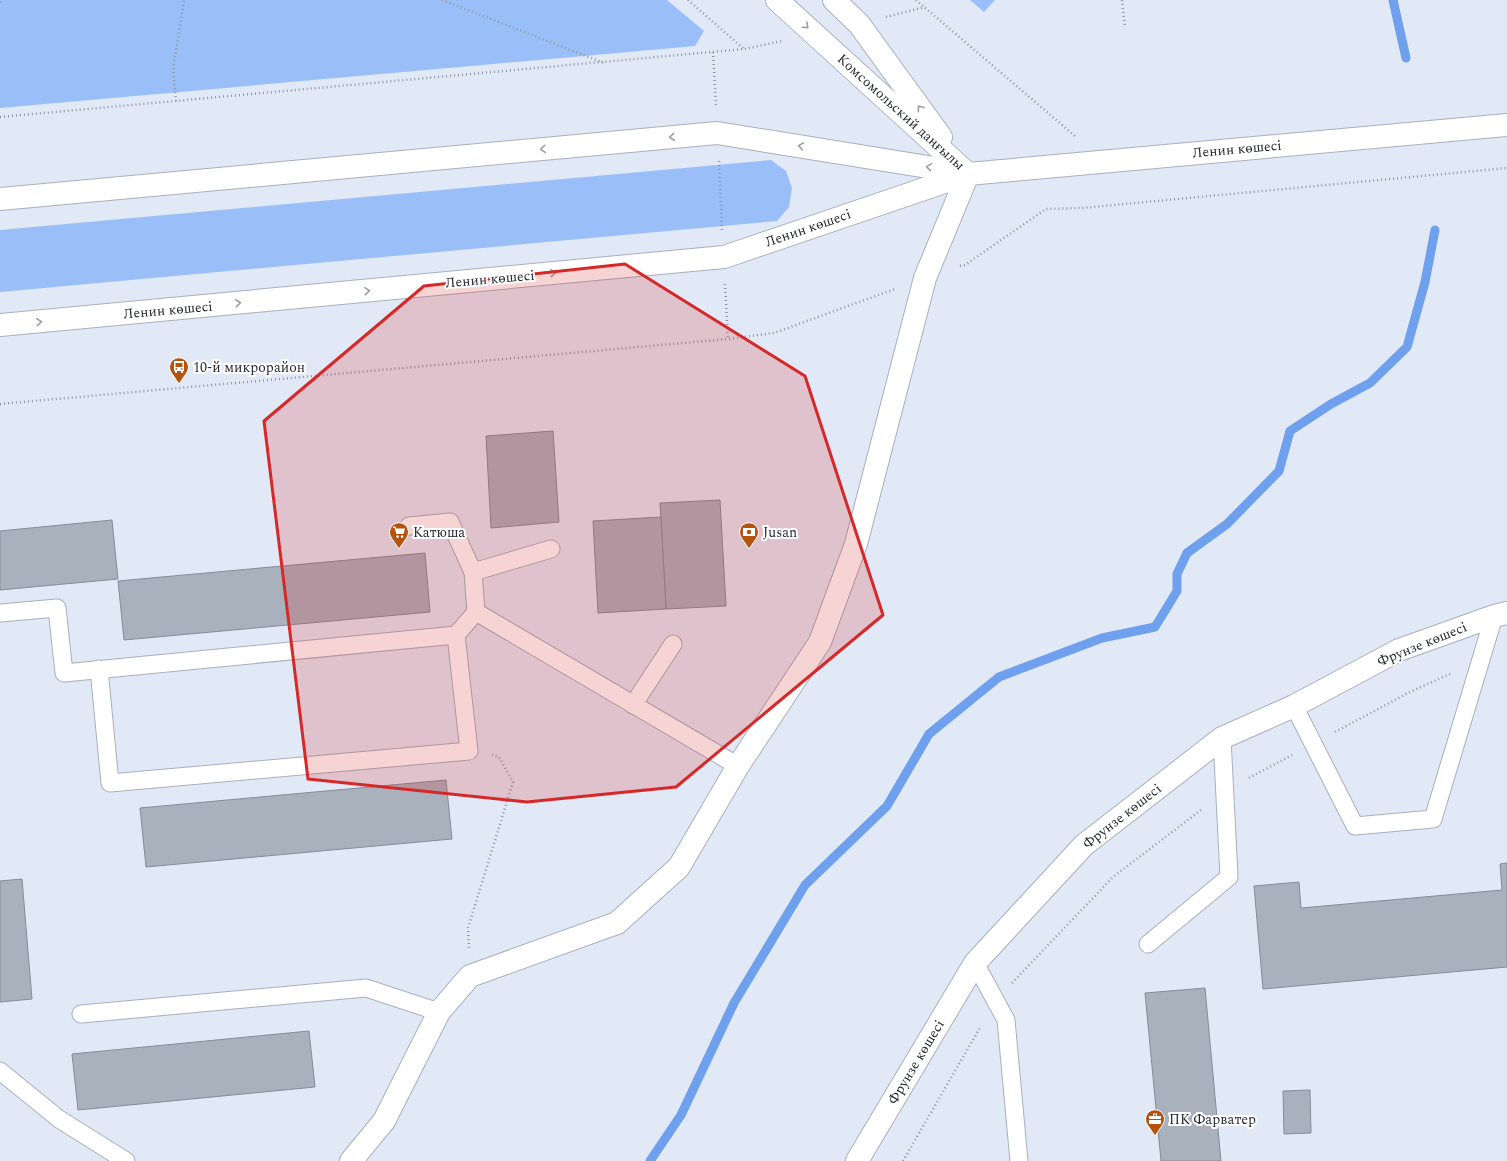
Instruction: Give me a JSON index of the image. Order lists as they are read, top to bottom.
{
  "streets": {
    "street": ["Комсомольский даңғылы", "Ленин көшесі", "Фрунзе көшесі"]
  },
  "crossings": [
    ["Комсомольский даңғылы", "Ленин көшесі"]
  ],
  "places": {
    "bus stop": ["10-й микрорайон"],
    "supermarket": ["Катюша"],
    "bank": ["Jusan"],
    "office": ["ПК Фарватер"]
  }
}
